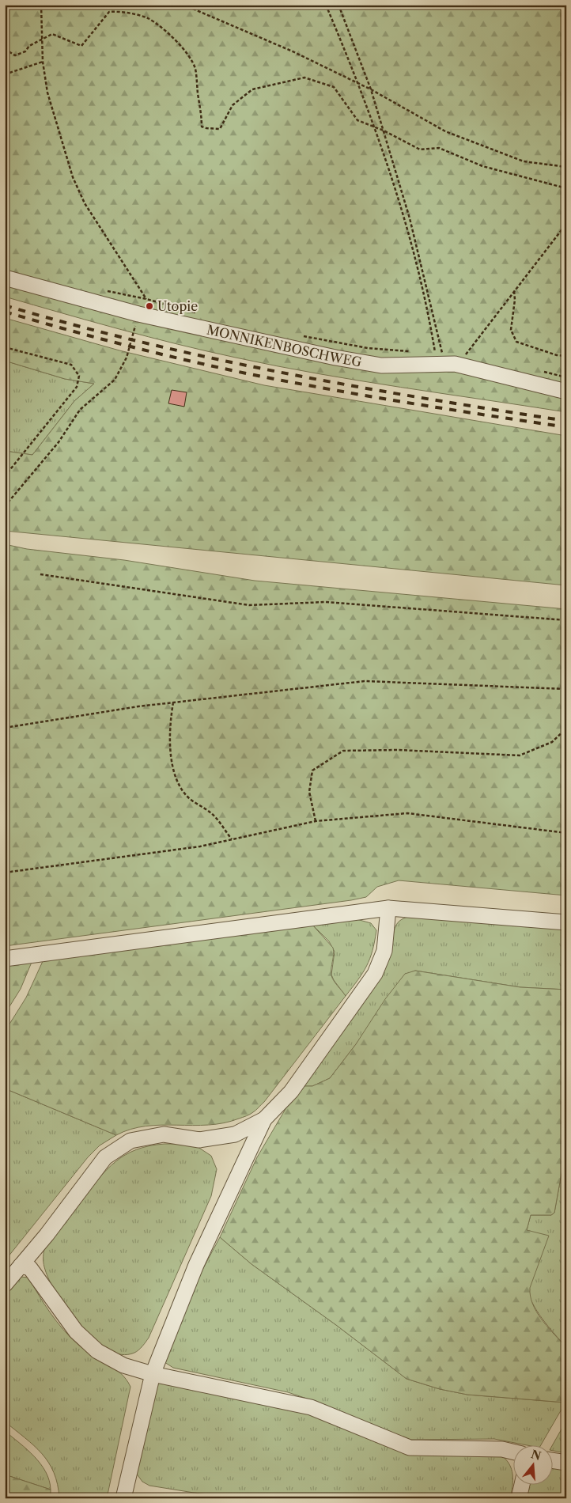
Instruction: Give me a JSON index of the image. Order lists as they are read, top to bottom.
{
  "streets": {
    "street": ["MONNIKENBOSCHWEG"]
  },
  "places": ["Utopie"],
  "north": "top"
}
